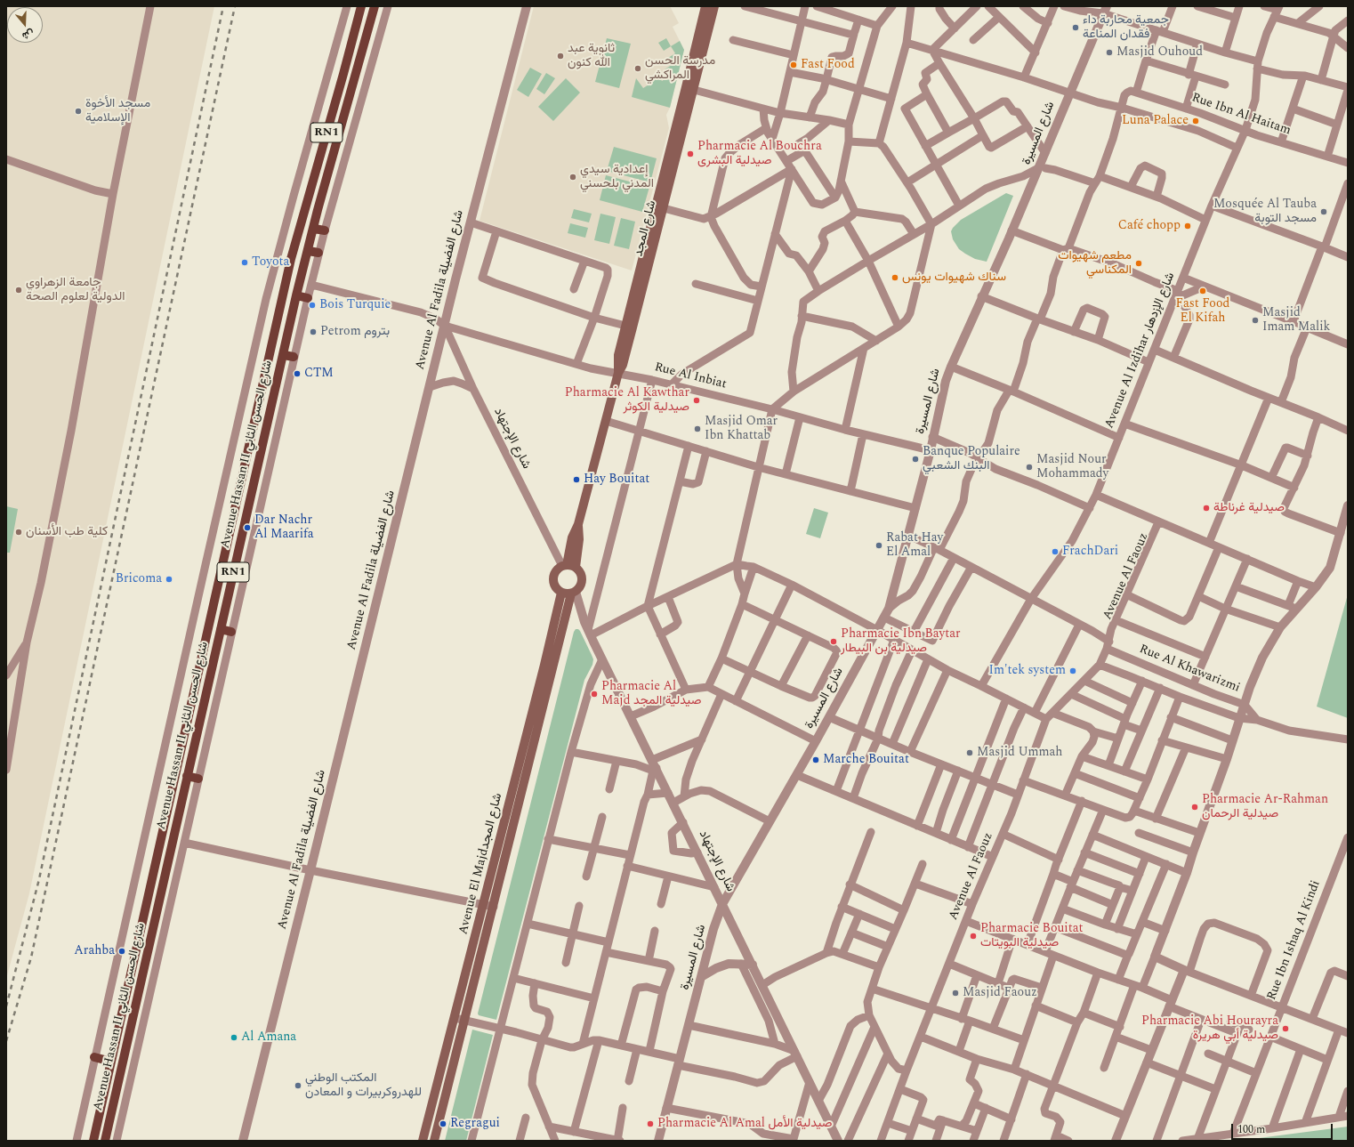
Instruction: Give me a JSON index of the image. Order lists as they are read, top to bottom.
{
  "streets": {
    "main road": [
      "RN1",
      "شارع المجد",
      "Avenue Hassan II شارع الحسن الثاني",
      "Avenue El Majdشارع المجد"
    ],
    "street": [
      "Rue Ibn Al Haitam",
      "شارع المسيرة",
      "Avenue Al Fadila شارع الفضيلة",
      "Avenue Al Izdihar شارع الإزدهار",
      "Rue Al Inbiat",
      "شارع الإجتهاد",
      "Avenue Al Faouz",
      "Rue Al Khawarizmi",
      "Rue Ibn Ishaq Al Kindi"
    ]
  },
  "crossings": [
    ["Rue Ibn Al Haitam", "Avenue Al Izdihar شارع الإزدهار"],
    ["شارع المسيرة", "Rue Al Inbiat"],
    ["شارع المسيرة", "شارع الإجتهاد"],
    ["شارع المسيرة", "Rue Al Khawarizmi"],
    ["شارع المجد", "Rue Al Inbiat"],
    ["شارع المجد", "شارع الإجتهاد"],
    ["شارع المجد", "Avenue El Majdشارع المجد"],
    ["Avenue Al Fadila شارع الفضيلة", "Rue Al Inbiat"],
    ["Avenue Al Fadila شارع الفضيلة", "شارع الإجتهاد"],
    ["Avenue Al Izdihar شارع الإزدهار", "Rue Al Khawarizmi"],
    ["Rue Al Inbiat", "شارع الإجتهاد"],
    ["شارع الإجتهاد", "Avenue El Majdشارع المجد"],
    ["Avenue Al Faouz", "Rue Al Khawarizmi"]
  ],
  "places": [
    "جمعية محاربة داء فقدان المناعة",
    "Masjid Ouhoud",
    "ثانوية عبد الله كنون",
    "Fast Food",
    "مدرسة الحسن المراكشي",
    "مسجد الأخوة الإسلامية",
    "Luna Palace",
    "Pharmacie Al Bouchra صيدلية البشرى",
    "إعدادية سيدي المدني بلحسني",
    "Mosquée Al Tauba مسجد التوبة",
    "Café chopp",
    "Toyota",
    "مطعم شهيوات المكناسي",
    "سناك شهيوات يونس",
    "جامعة الزهراوي الدولية لعلوم الصحة",
    "Fast Food El Kifah",
    "Bois Turquie",
    "Masjid Imam Malik",
    "Petrom بتروم",
    "CTM",
    "Pharmacie Al Kawthar صيدلية الكوثر",
    "Masjid Omar Ibn Khattab",
    "Banque Populaire البنك الشعبي",
    "Masjid Nour Mohammady",
    "Hay Bouitat",
    "صيدلية غرناطة",
    "Dar Nachr Al Maarifa",
    "كلية طب الأسنان",
    "Rabat Hay El Amal",
    "FrachDari",
    "Bricoma",
    "Pharmacie Ibn Baytar صيدلية بن البيطار",
    "Im'tek system",
    "Pharmacie Al Majd صيدلية المجد",
    "Masjid Ummah",
    "Marche Bouitat",
    "Pharmacie Ar-Rahman صيدلية الرحمان",
    "Pharmacie Bouitat صيدلية البويتات",
    "Arahba",
    "Masjid Faouz",
    "Pharmacie Abi Hourayra صيدلية أبي هريرة",
    "Al Amana",
    "المكتب الوطني للهدروكربيرات و المعادن",
    "Regragui",
    "Pharmacie Al Amal صيدلية الأمل"
  ],
  "scale_bar": "100 m",
  "north": "bottom"
}
